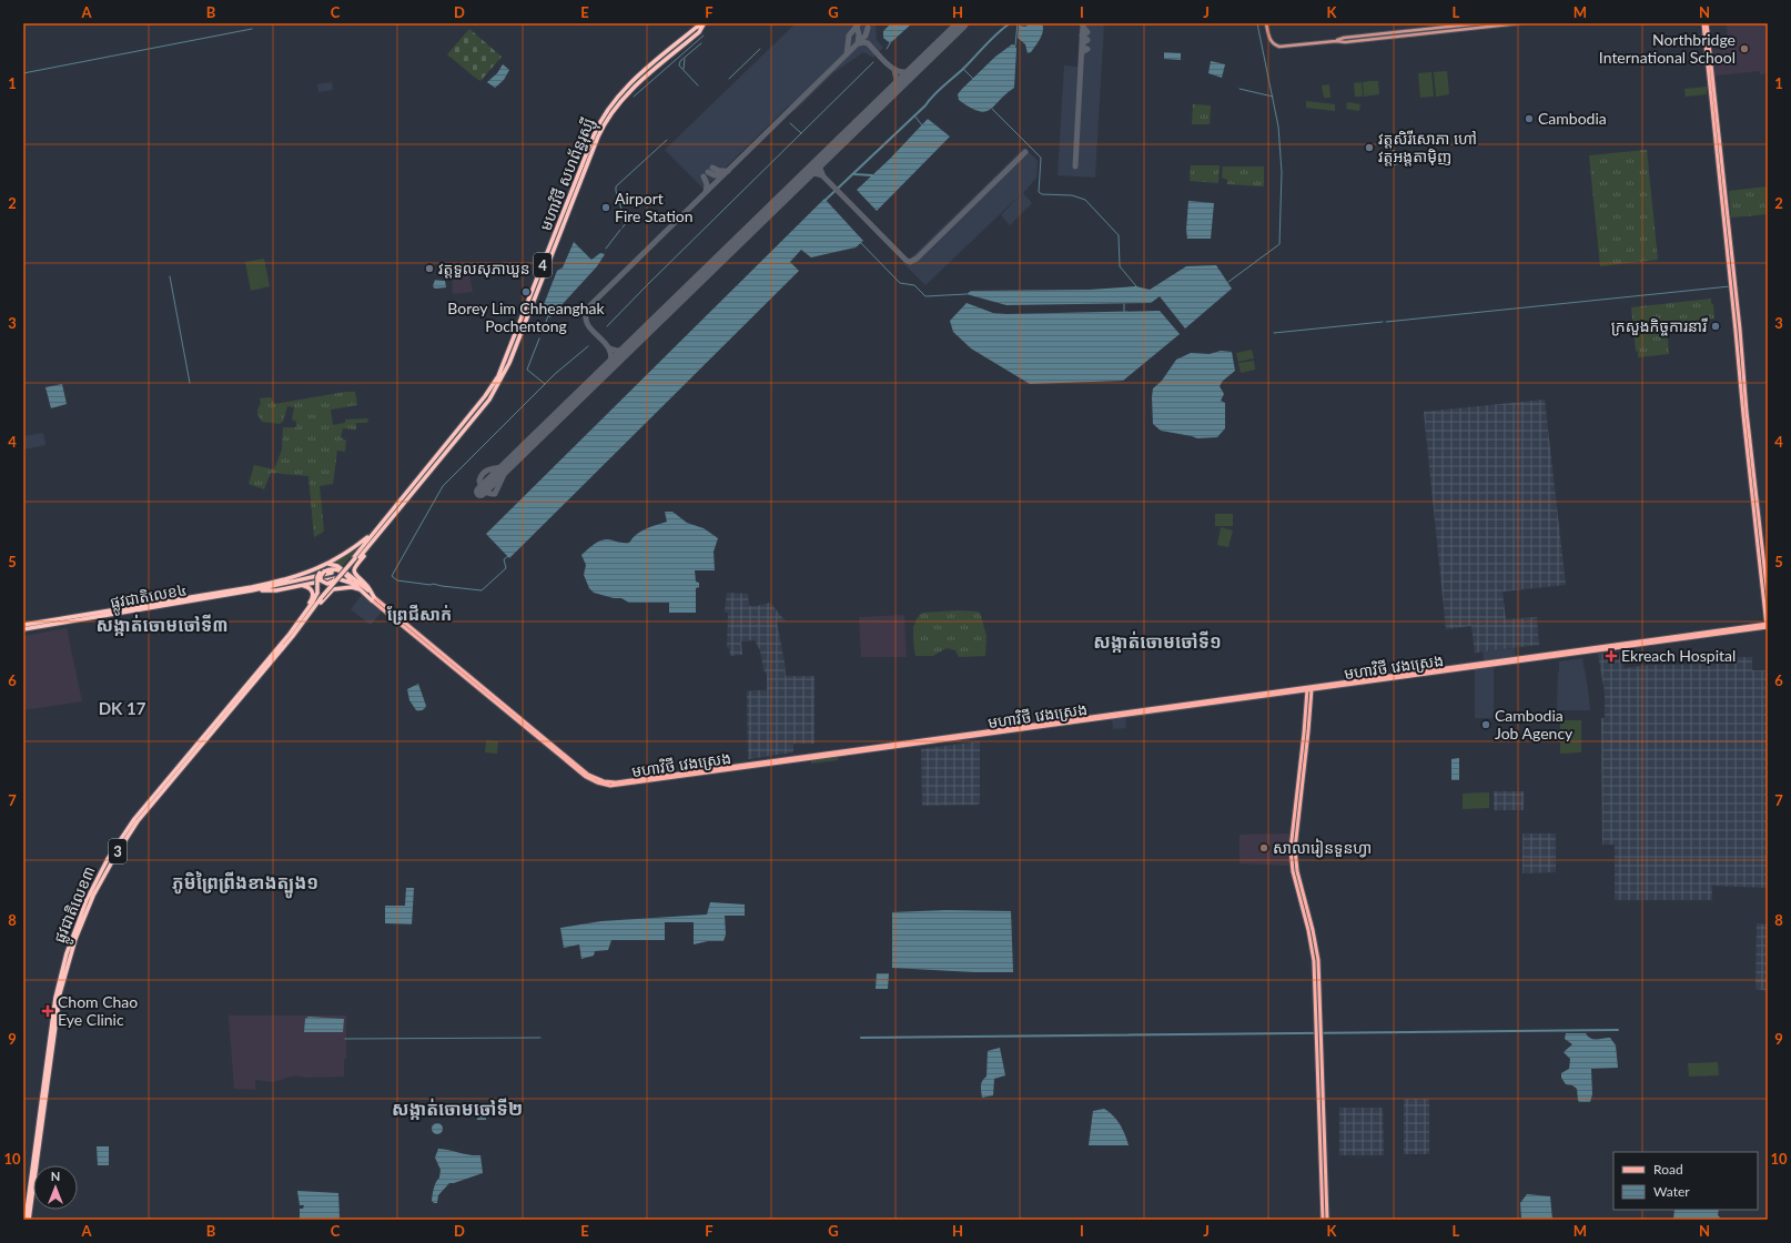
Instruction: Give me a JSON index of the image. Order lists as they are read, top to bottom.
{
  "streets": {
    "highway": [
      "មហាវិថី សហព័ន្ធរុស្ស៊ី",
      "4",
      "ផ្លូវជាតិលេខ៤",
      "3",
      "ផ្លូវជាតិលេខ៣"
    ],
    "main road": ["មហាវិថី វេងស្រេង"]
  },
  "districts": [
    "ព្រែជីសាក់",
    "សង្កាត់ចោមចៅទី៣",
    "សង្កាត់ចោមចៅទី១",
    "DK 17",
    "ភូមិព្រៃព្រីងខាងត្បូង១",
    "សង្កាត់ចោមចៅទី២"
  ],
  "places": {
    "other": [
      "Northbridge International School",
      "Cambodia",
      "វត្តសិរីសោភា ហៅ វត្តអង្តតាម៉ិញ",
      "Airport Fire Station",
      "វត្តទួលសុភាឃួន",
      "Borey Lim Chheanghak Pochentong",
      "ក្រសួងកិច្ចការនារី",
      "Cambodia Job Agency",
      "សាលារៀនទួនហ្វា"
    ],
    "health": ["Ekreach Hospital", "Chom Chao Eye Clinic"]
  },
  "legend": ["Road", "Water"],
  "north": "top",
  "grid": {
    "columns": [
      "A",
      "B",
      "C",
      "D",
      "E",
      "F",
      "G",
      "H",
      "I",
      "J",
      "K",
      "L",
      "M",
      "N"
    ],
    "rows": [
      "1",
      "2",
      "3",
      "4",
      "5",
      "6",
      "7",
      "8",
      "9",
      "10"
    ]
  }
}
